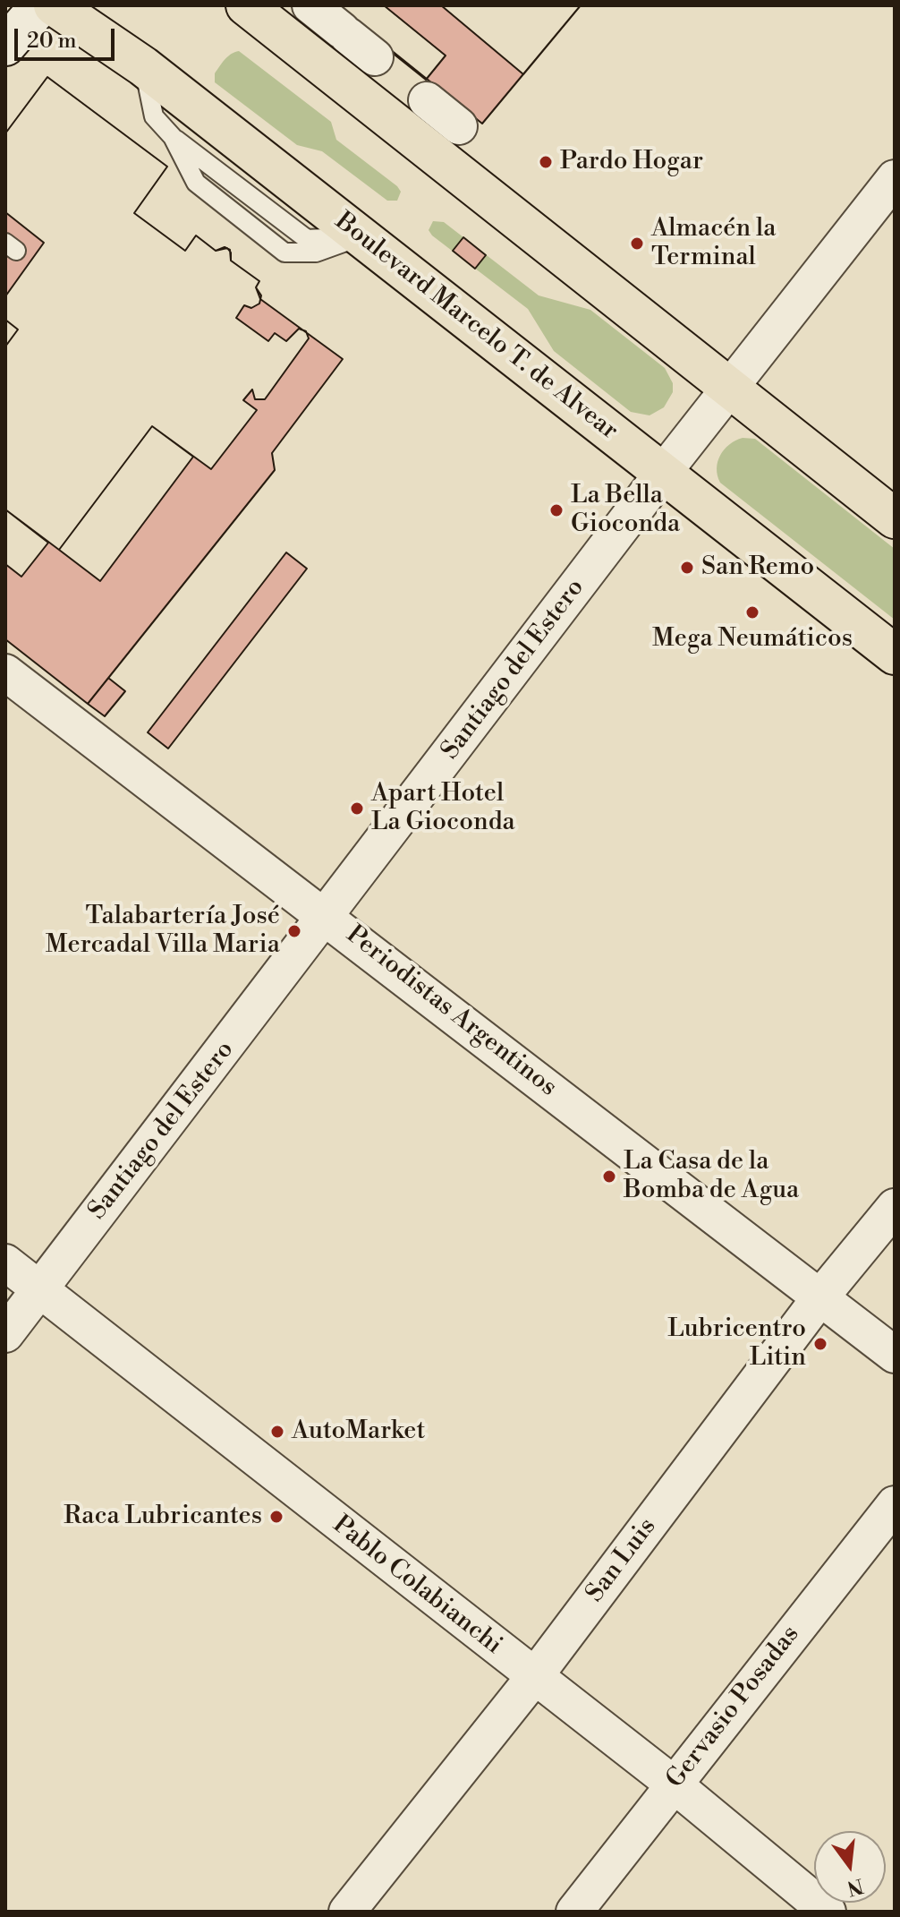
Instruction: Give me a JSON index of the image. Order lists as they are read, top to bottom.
{
  "streets": {
    "main road": ["Boulevard Marcelo T. de Alvear"],
    "street": [
      "Santiago del Estero",
      "Periodistas Argentinos",
      "San Luis",
      "Pablo Colabianchi",
      "Gervasio Posadas"
    ]
  },
  "crossings": [
    ["Boulevard Marcelo T. de Alvear", "Santiago del Estero"],
    ["Santiago del Estero", "Periodistas Argentinos"],
    ["Santiago del Estero", "Pablo Colabianchi"],
    ["Periodistas Argentinos", "San Luis"],
    ["San Luis", "Pablo Colabianchi"],
    ["Pablo Colabianchi", "Gervasio Posadas"]
  ],
  "places": [
    "Pardo Hogar",
    "Almacén la Terminal",
    "La Bella Gioconda",
    "San Remo",
    "Mega Neumáticos",
    "Apart Hotel La Gioconda",
    "Talabartería José Mercadal Villa Maria",
    "La Casa de la Bomba de Agua",
    "Lubricentro Litin",
    "AutoMarket",
    "Raca Lubricantes"
  ],
  "scale_bar": "20 m",
  "north": "bottom"
}
